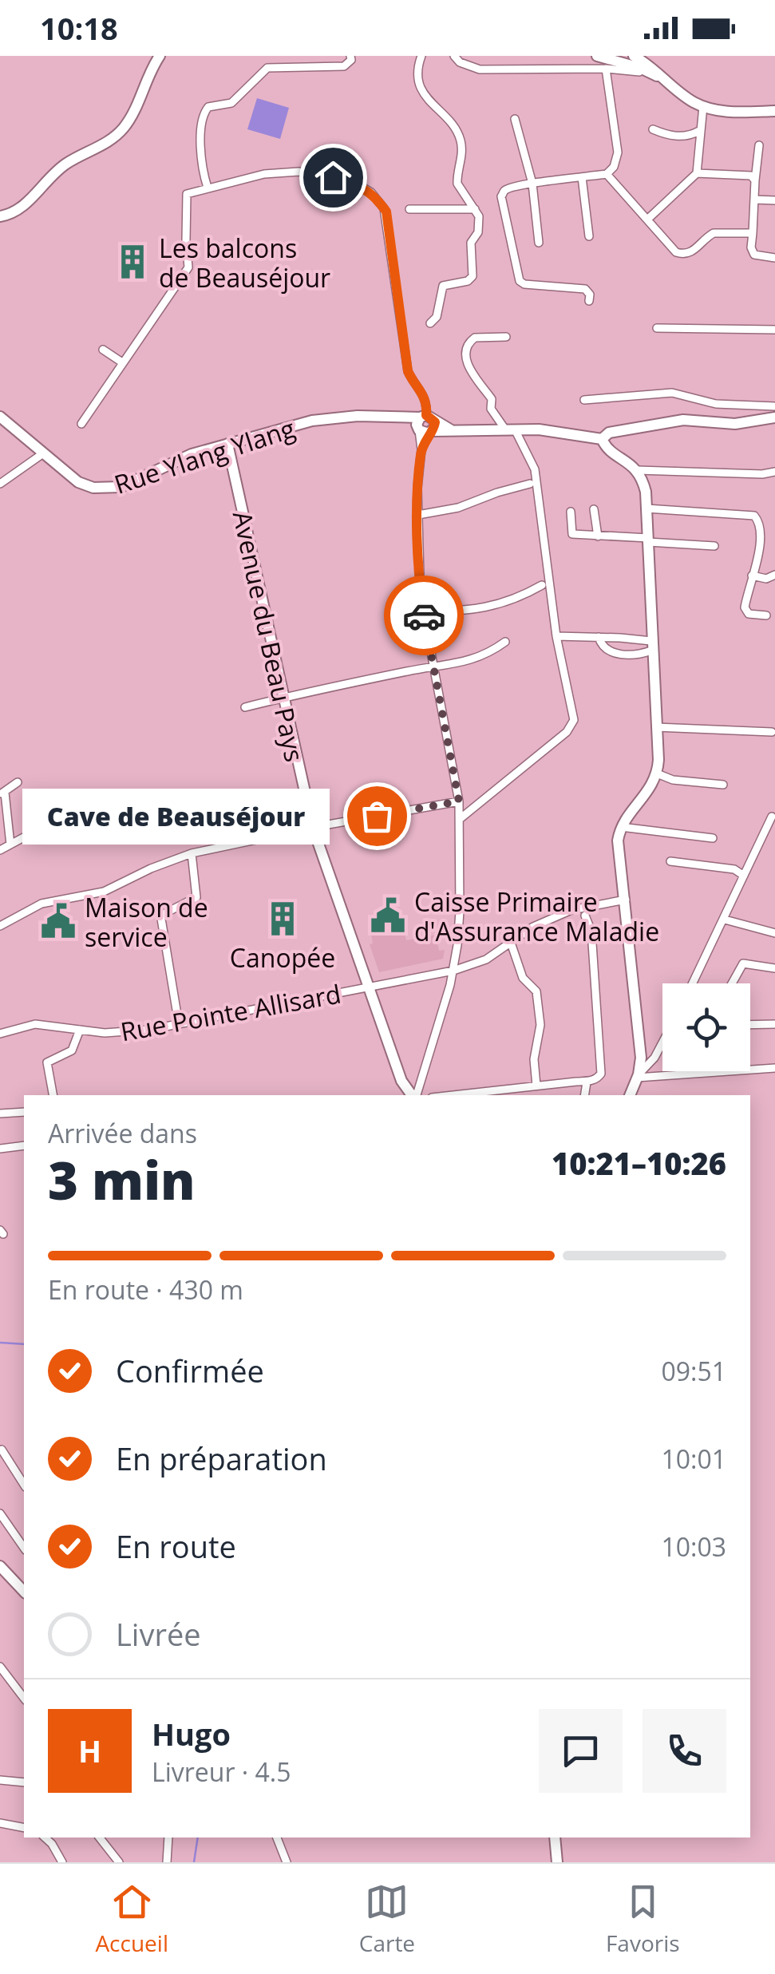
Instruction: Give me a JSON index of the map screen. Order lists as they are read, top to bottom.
{
  "streets": {
    "street": ["Rue Ylang Ylang", "Avenue du Beau Pays", "Rue Pointe Allisard"]
  },
  "crossings": [
    ["Rue Ylang Ylang", "Avenue du Beau Pays"],
    ["Avenue du Beau Pays", "Rue Pointe Allisard"]
  ],
  "places": {
    "building": ["Les balcons de Beauséjour", "Canopée"],
    "other": ["Cave de Beauséjour"],
    "public building": ["Caisse Primaire d'Assurance Maladie", "Maison de service"]
  },
  "page": {
    "status": "10:18",
    "bubble": "Cave de Beauséjour",
    "heading": ["3 min", "Arrivée dans", "10:21–10:26"],
    "panel": ["Hugo", "Livreur · 4.5"],
    "bar": "En route · 430 m",
    "list": [
      ["Confirmée", "09:51"],
      ["En préparation", "10:01"],
      ["En route", "10:03"],
      "Livrée"
    ],
    "round": "H",
    "tabs": ["Accueil", "Carte", "Favoris"]
  }
}
